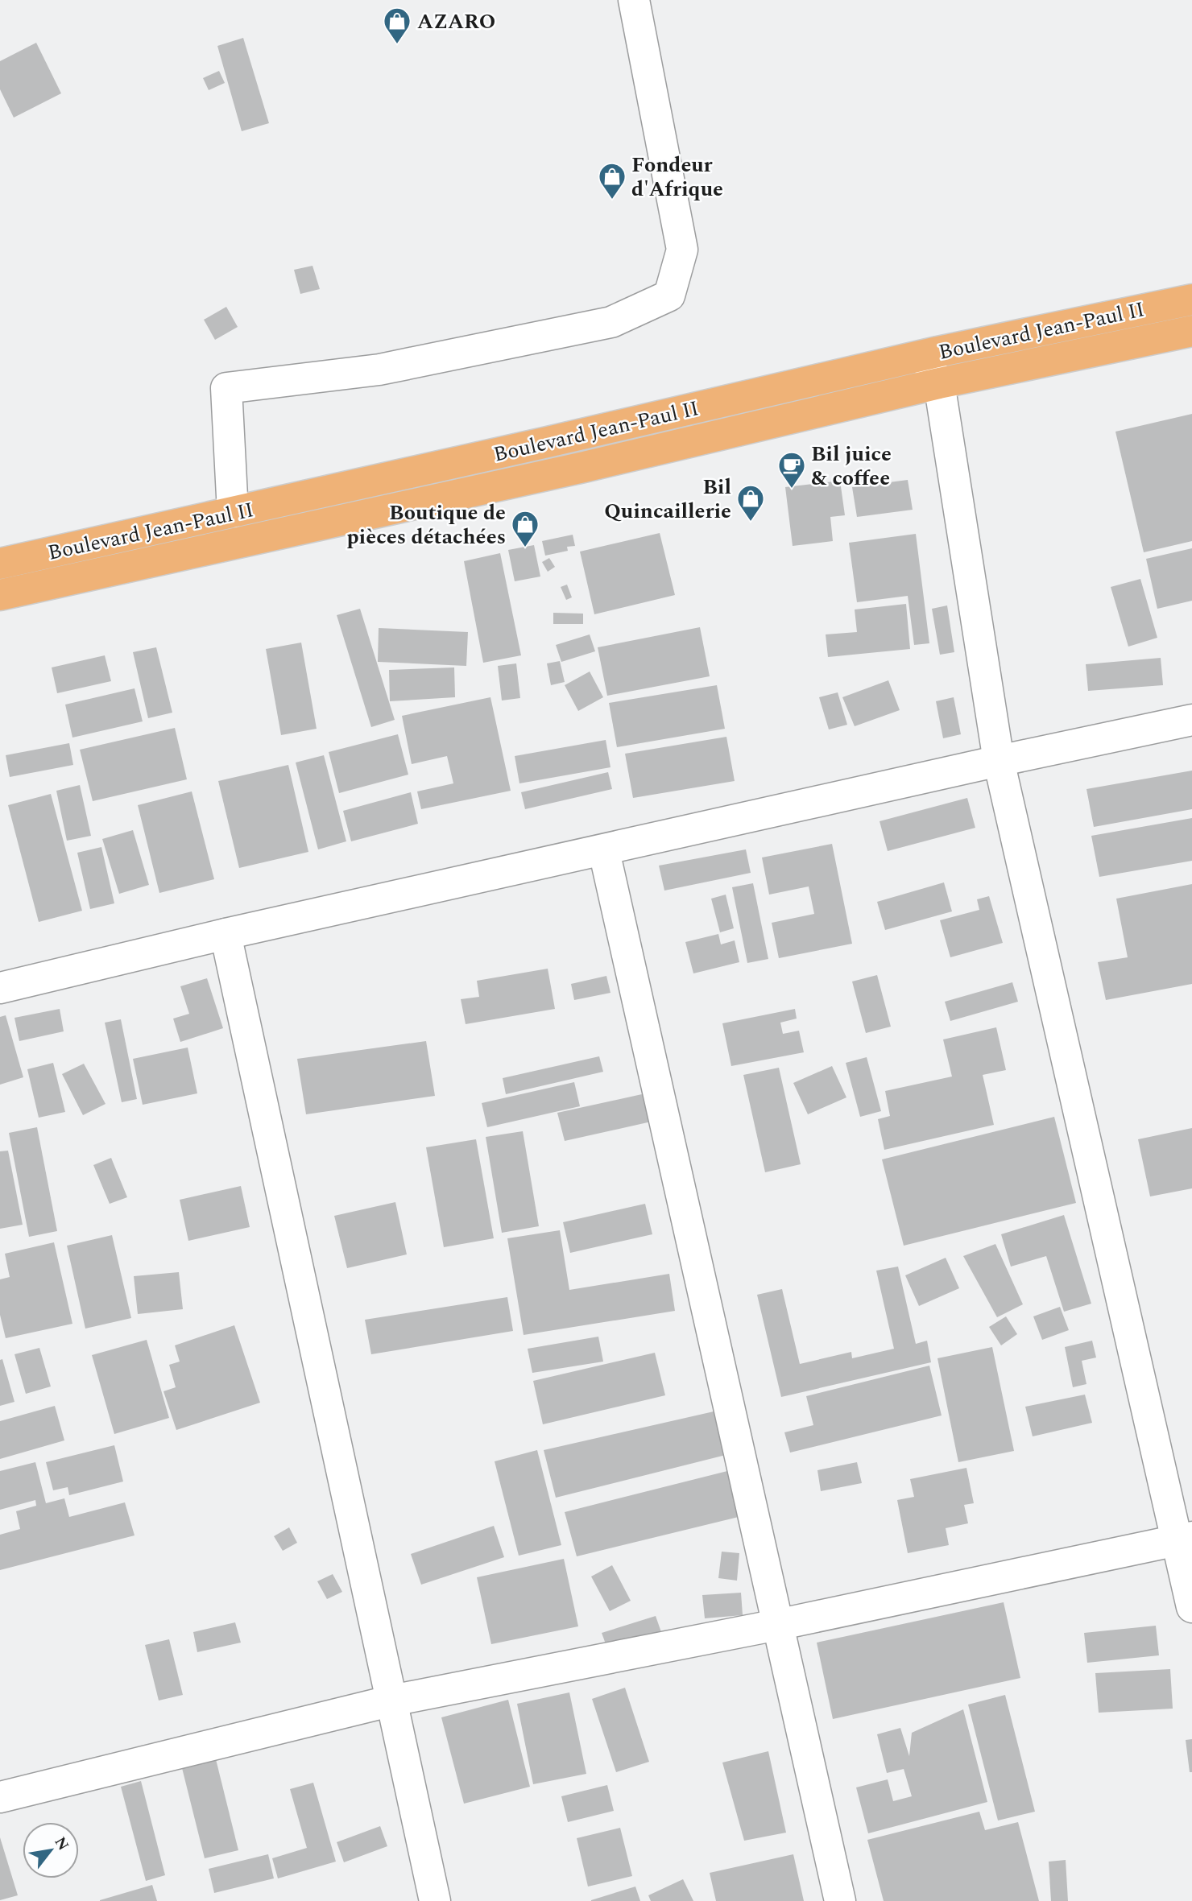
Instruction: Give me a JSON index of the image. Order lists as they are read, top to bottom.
{
  "streets": {
    "main road": ["Boulevard Jean-Paul II"]
  },
  "places": {
    "shop": [
      "AZARO",
      "Fondeur d'Afrique",
      "Bil Quincaillerie",
      "Boutique de pièces détachées"
    ],
    "cafe": ["Bil juice & coffee"]
  },
  "north": "top right"
}
